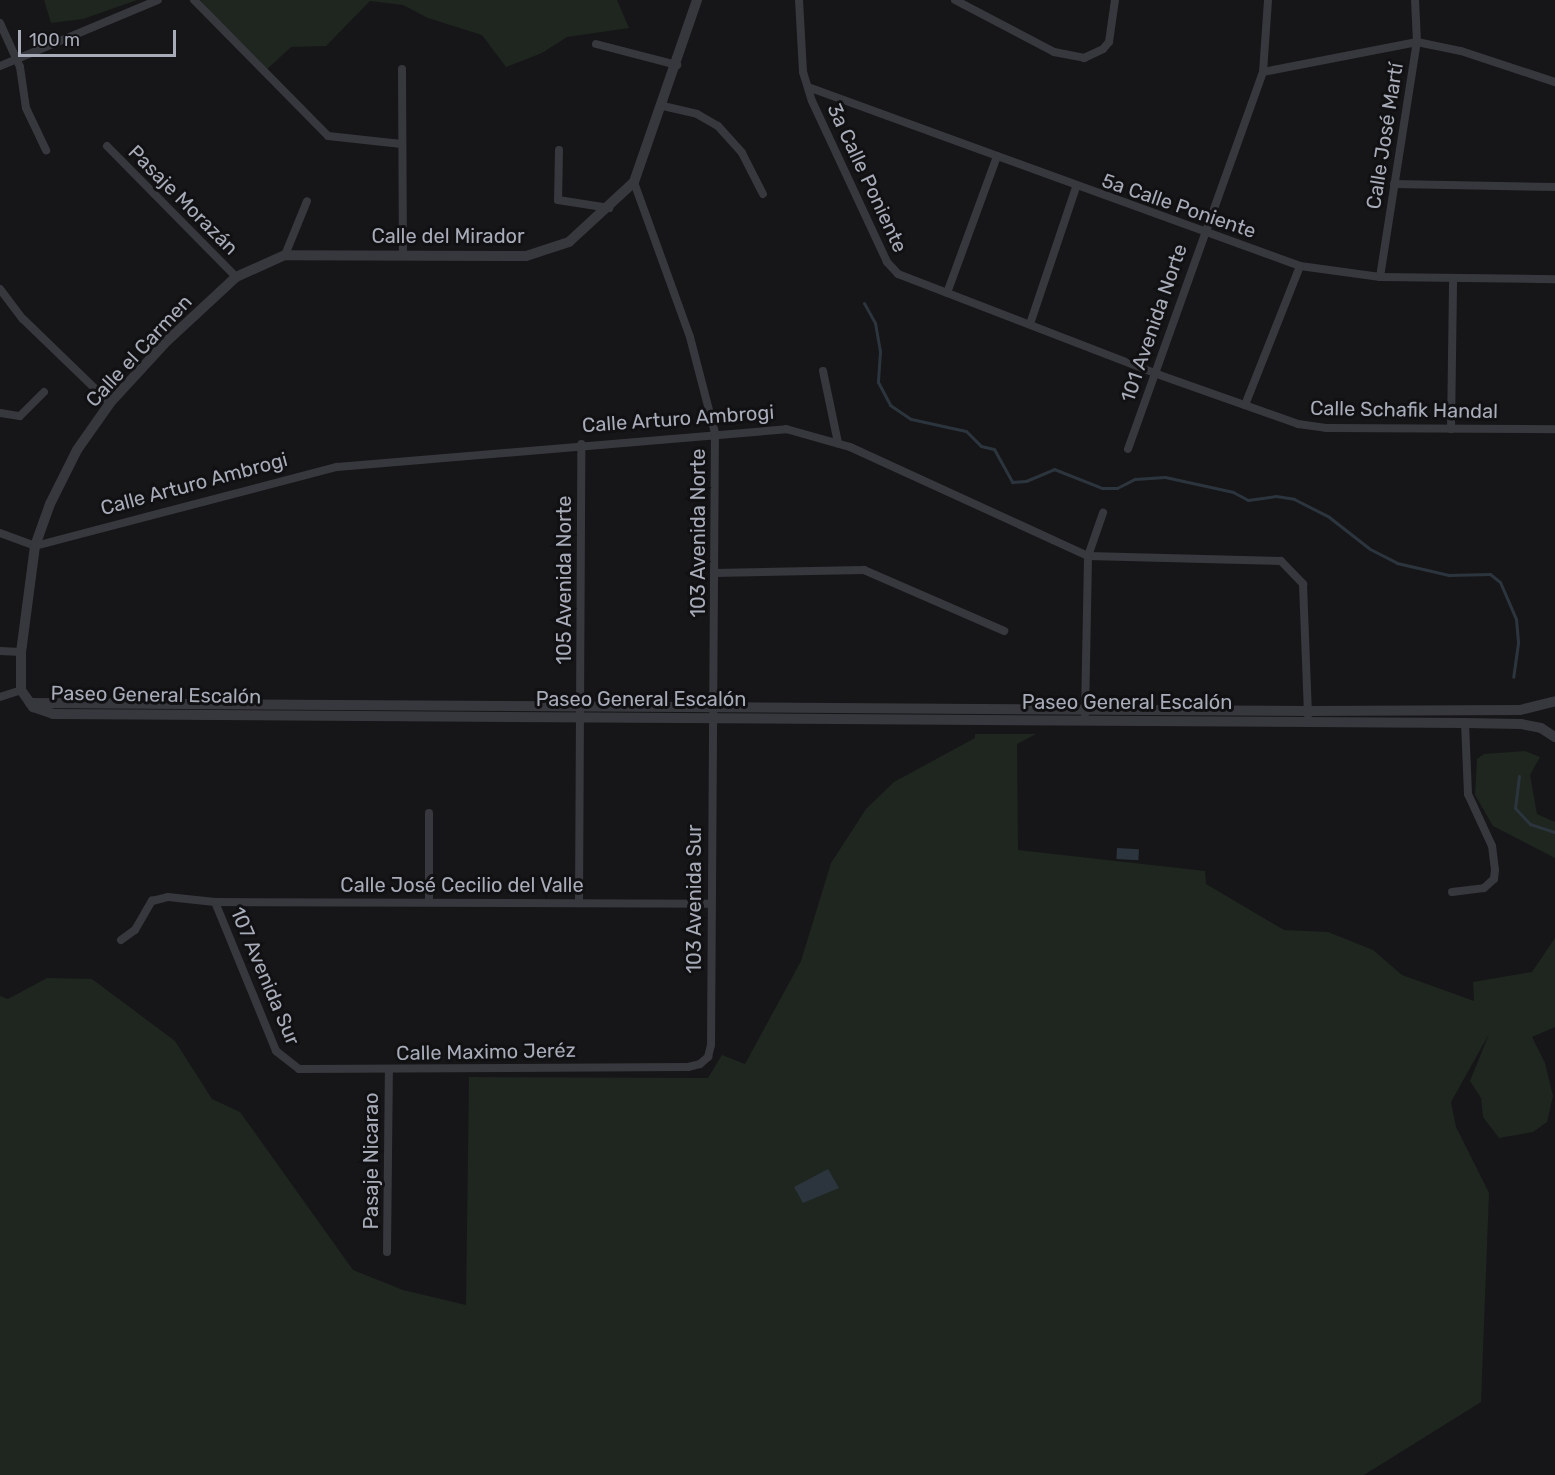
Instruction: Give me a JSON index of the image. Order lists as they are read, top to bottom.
{
  "streets": {
    "street": [
      "Calle José Martí",
      "3a Calle Poniente",
      "Pasaje Morazán",
      "5a Calle Poniente",
      "Calle del Mirador",
      "101 Avenida Norte",
      "Calle el Carmen",
      "Calle Schafik Handal",
      "Calle Arturo Ambrogi",
      "103 Avenida Norte",
      "105 Avenida Norte",
      "Paseo General Escalón",
      "Calle José Cecilio del Valle",
      "103 Avenida Sur",
      "107 Avenida Sur",
      "Calle Maximo Jeréz",
      "Pasaje Nicarao"
    ]
  },
  "crossings": [
    ["Calle José Martí", "5a Calle Poniente"],
    ["3a Calle Poniente", "5a Calle Poniente"],
    ["3a Calle Poniente", "101 Avenida Norte"],
    ["3a Calle Poniente", "Calle Schafik Handal"],
    ["Pasaje Morazán", "Calle el Carmen"],
    ["5a Calle Poniente", "101 Avenida Norte"],
    ["Calle del Mirador", "Calle el Carmen"],
    ["Calle del Mirador", "103 Avenida Norte"],
    ["101 Avenida Norte", "Calle Schafik Handal"],
    ["Calle el Carmen", "Calle Arturo Ambrogi"],
    ["Calle Arturo Ambrogi", "103 Avenida Norte"],
    ["Calle Arturo Ambrogi", "105 Avenida Norte"],
    ["Calle Arturo Ambrogi", "Paseo General Escalón"],
    ["103 Avenida Norte", "Paseo General Escalón"],
    ["103 Avenida Norte", "103 Avenida Sur"],
    ["105 Avenida Norte", "Paseo General Escalón"],
    ["105 Avenida Norte", "Calle José Cecilio del Valle"],
    ["Paseo General Escalón", "103 Avenida Sur"],
    ["Calle José Cecilio del Valle", "103 Avenida Sur"],
    ["Calle José Cecilio del Valle", "107 Avenida Sur"],
    ["103 Avenida Sur", "Calle Maximo Jeréz"],
    ["107 Avenida Sur", "Calle Maximo Jeréz"],
    ["Calle Maximo Jeréz", "Pasaje Nicarao"]
  ],
  "scale_bar": "100 m"
}
